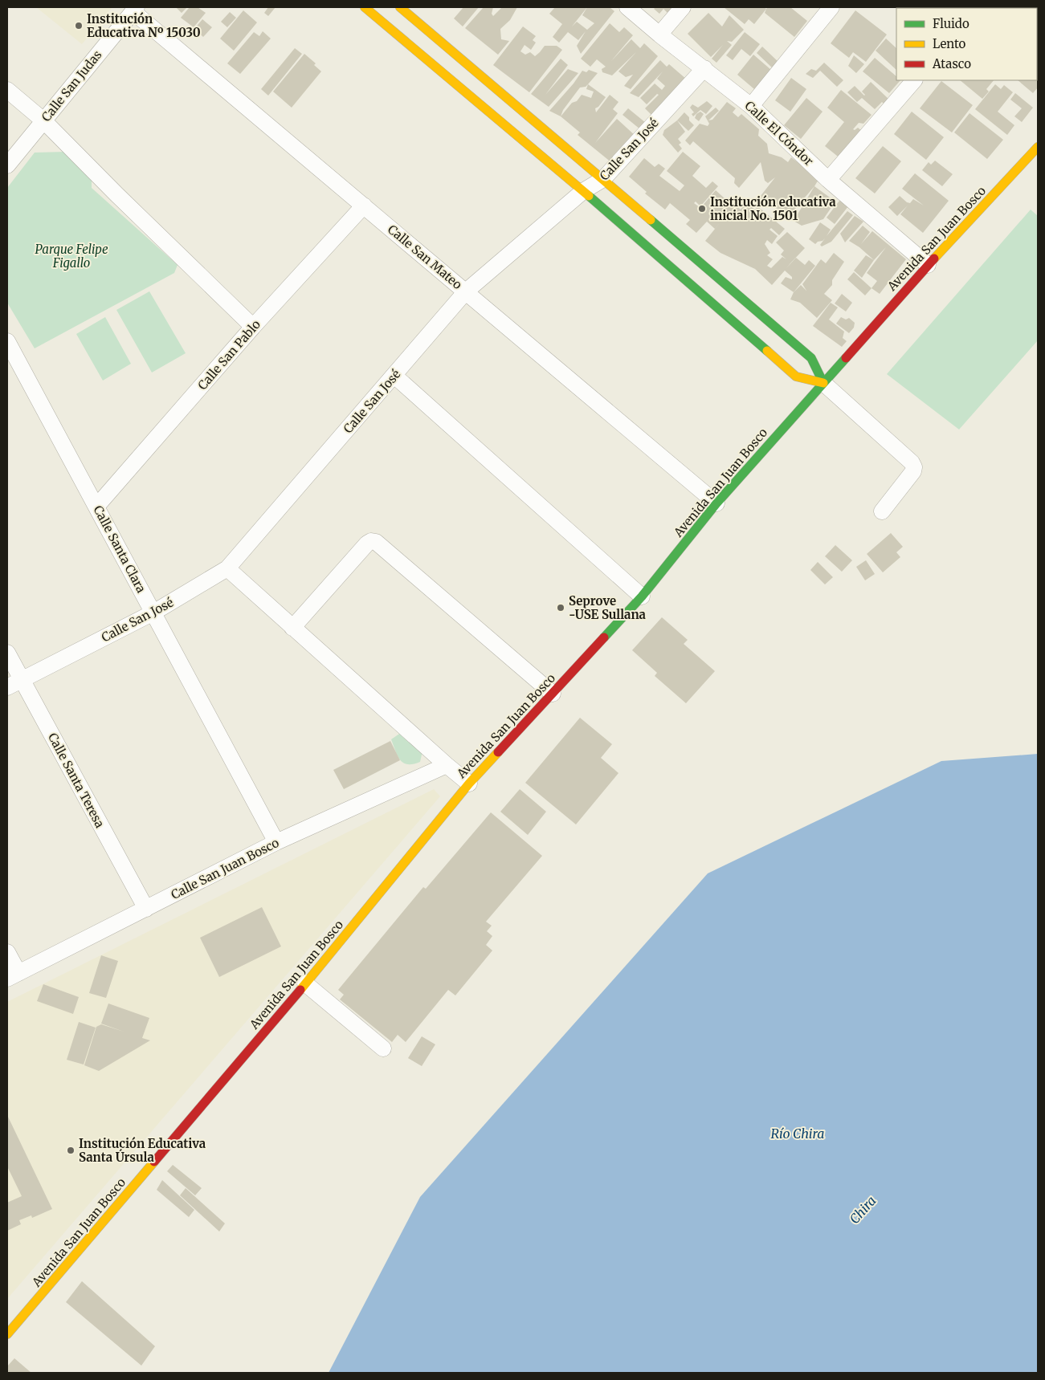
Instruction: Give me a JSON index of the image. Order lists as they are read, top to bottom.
{
  "streets": {
    "street": [
      "Calle San Judas",
      "Calle El Cóndor",
      "Calle San José",
      "Avenida San Juan Bosco",
      "Calle San Mateo",
      "Calle San Pablo",
      "Calle Santa Clara",
      "Calle Santa Teresa",
      "Calle San Juan Bosco"
    ]
  },
  "crossings": [
    ["Calle San Judas", "Calle San Mateo"],
    ["Calle El Cóndor", "Calle San José"],
    ["Calle El Cóndor", "Avenida San Juan Bosco"],
    ["Calle San José", "Calle San Mateo"],
    ["Calle San José", "Calle Santa Clara"],
    ["Calle San José", "Calle Santa Teresa"],
    ["Avenida San Juan Bosco", "Calle San Mateo"],
    ["Calle San Mateo", "Calle San Pablo"],
    ["Calle San Pablo", "Calle Santa Clara"],
    ["Calle Santa Clara", "Calle San Juan Bosco"],
    ["Calle Santa Teresa", "Calle San Juan Bosco"]
  ],
  "water": ["Río Chira", "Chira"],
  "parks": ["Parque Felipe Figallo"],
  "places": [
    "Institución Educativa Nº 15030",
    "Institución educativa inicial No. 1501",
    "Seprove -USE Sullana",
    "Institución Educativa Santa Úrsula"
  ],
  "legend": ["Fluido", "Lento", "Atasco"]
}
